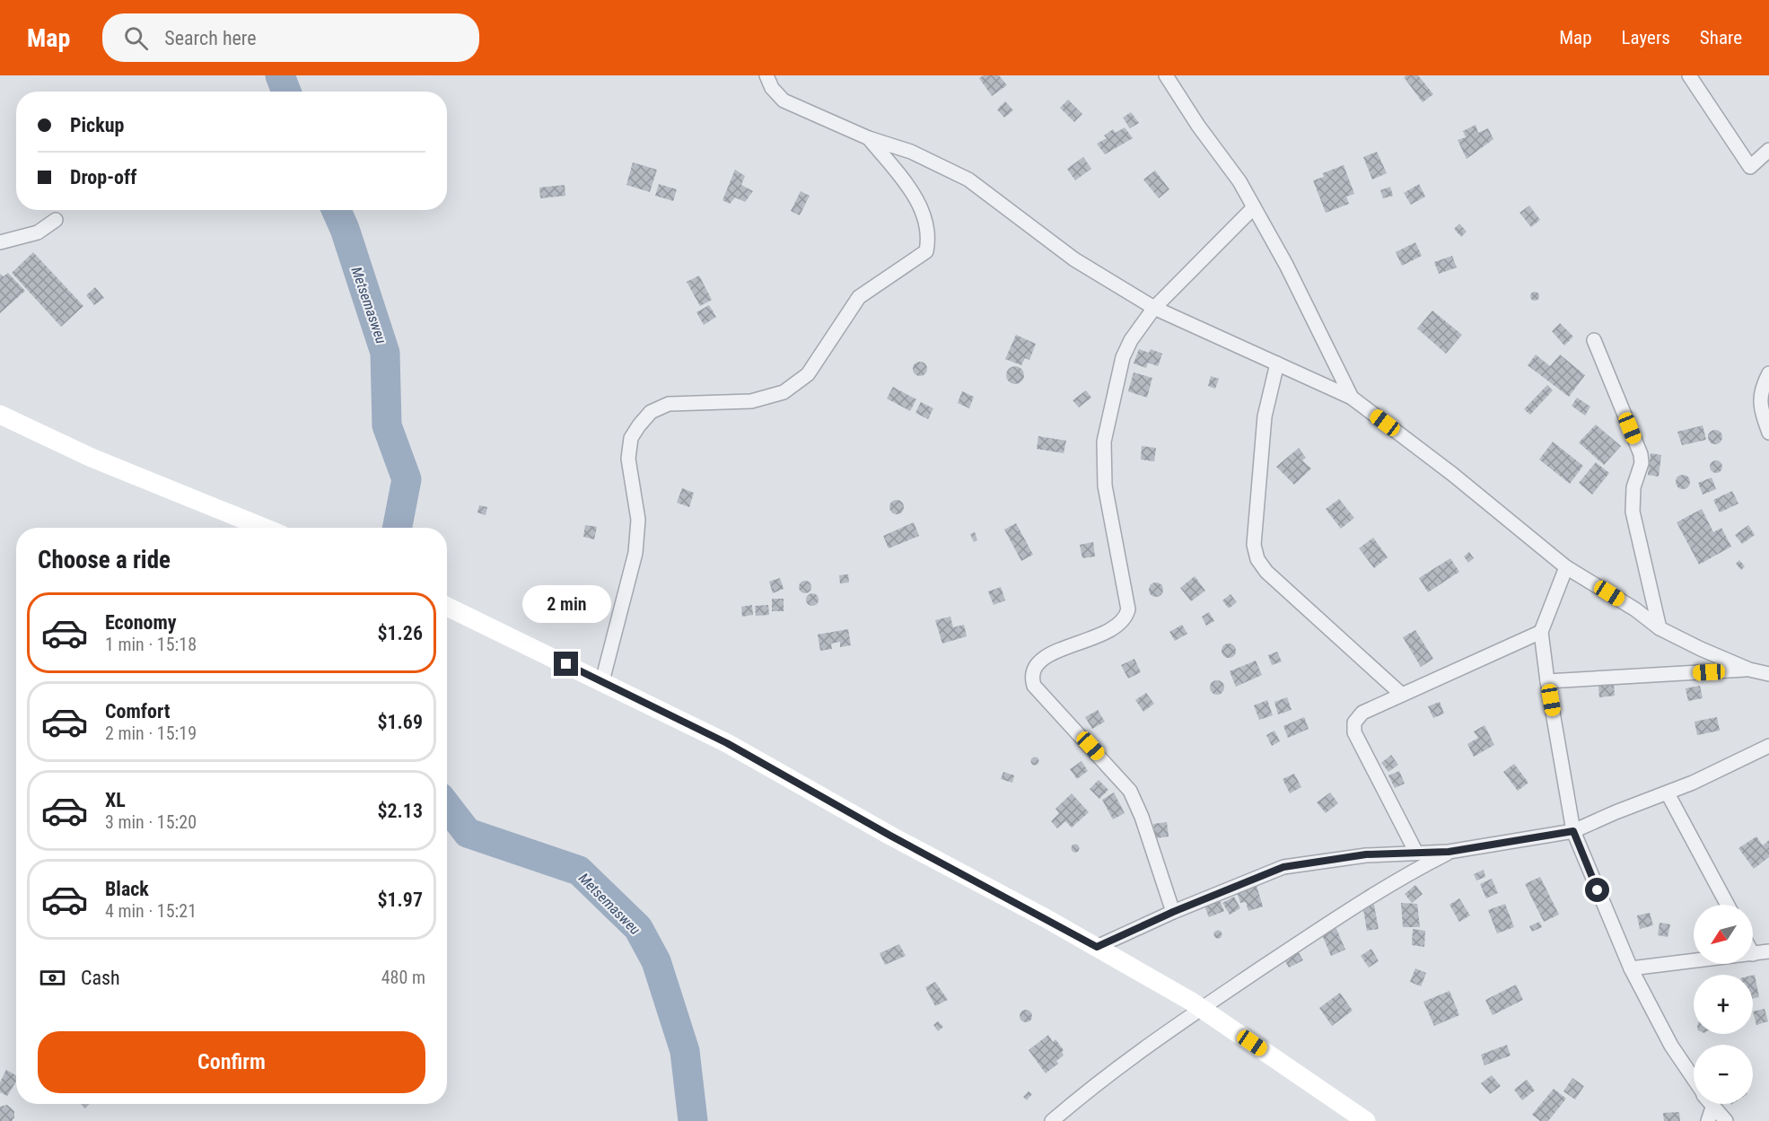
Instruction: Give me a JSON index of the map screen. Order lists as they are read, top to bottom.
{
  "water": ["Metsemasweu"],
  "north": "bottom left",
  "page": {
    "header": "Map",
    "search": "Search here",
    "nav": ["Map", "Layers", "Share"],
    "banner": ["Pickup", "Drop-off"],
    "heading": "Choose a ride",
    "bubble": "2 min",
    "list": [
      {
        "name": "Economy",
        "note": "1 min · 15:18",
        "value": "$1.26"
      },
      {
        "name": "Comfort",
        "note": "2 min · 15:19",
        "value": "$1.69"
      },
      {
        "name": "XL",
        "note": "3 min · 15:20",
        "value": "$2.13"
      },
      {
        "name": "Black",
        "note": "4 min · 15:21",
        "value": "$1.97"
      }
    ],
    "map_buttons": ["+", "−"],
    "pay": ["Cash", "480 m"],
    "buttons": "Confirm"
  }
}
